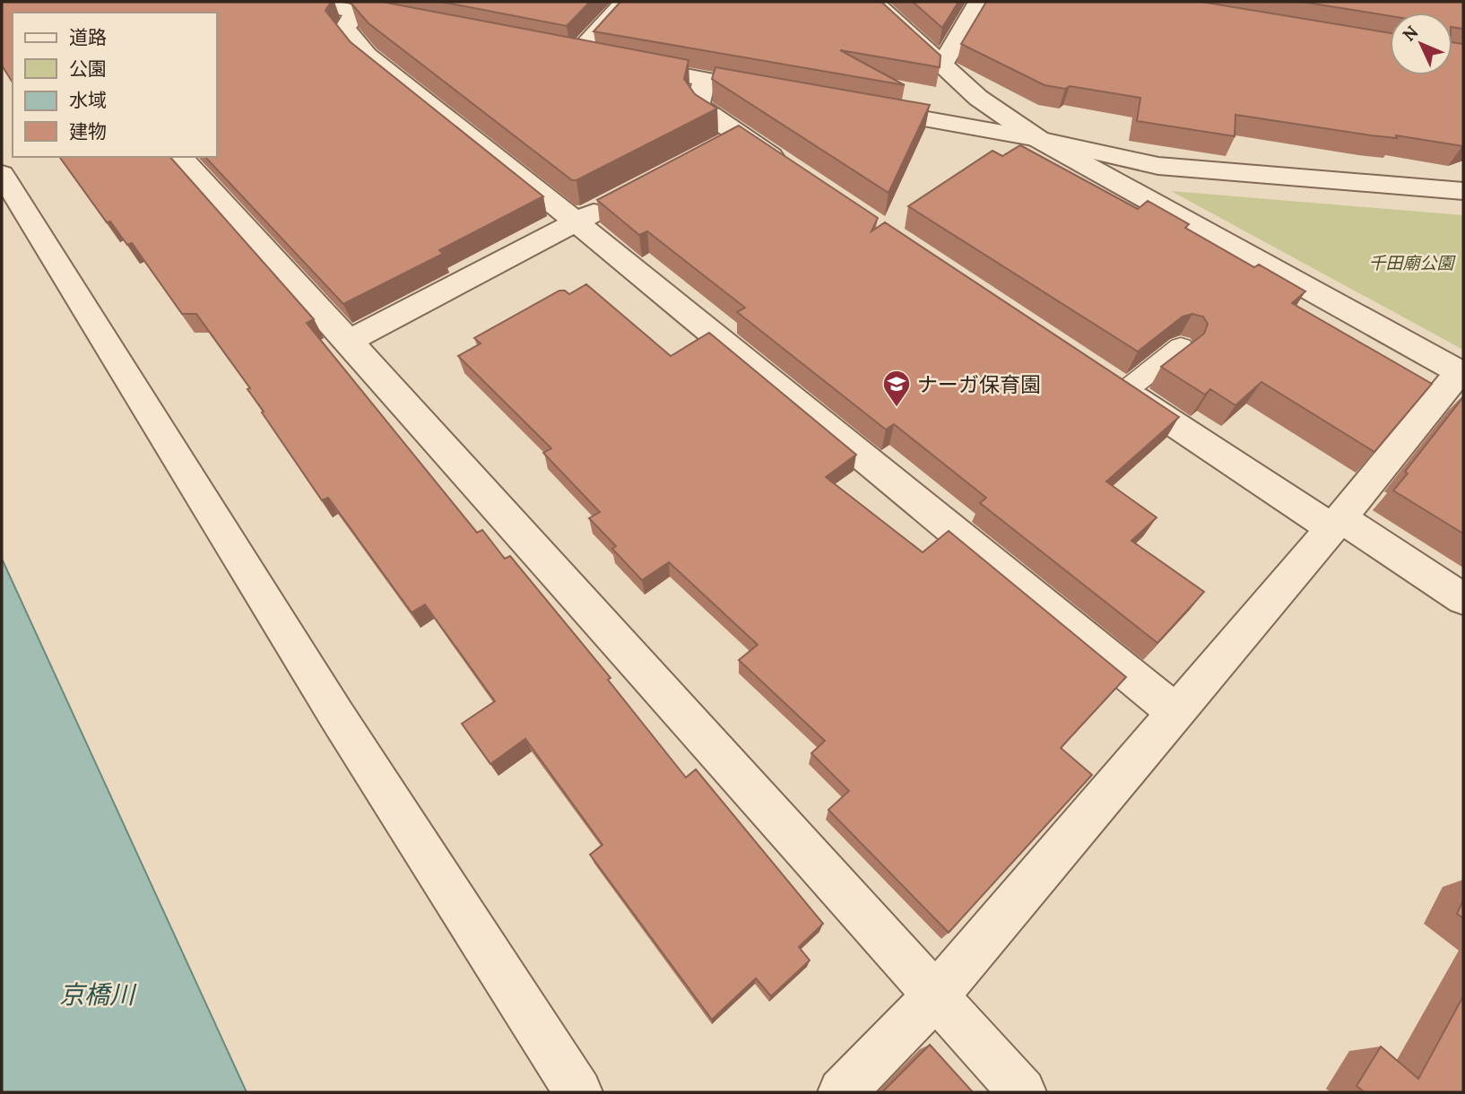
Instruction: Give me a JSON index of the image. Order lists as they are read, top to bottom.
{
  "water": ["京橋川"],
  "parks": ["千田廟公園"],
  "places": {
    "school or university": ["ナーガ保育園"]
  },
  "legend": [
    "道路",
    "公園",
    "水域",
    "建物"
  ],
  "north": "top left"
}
